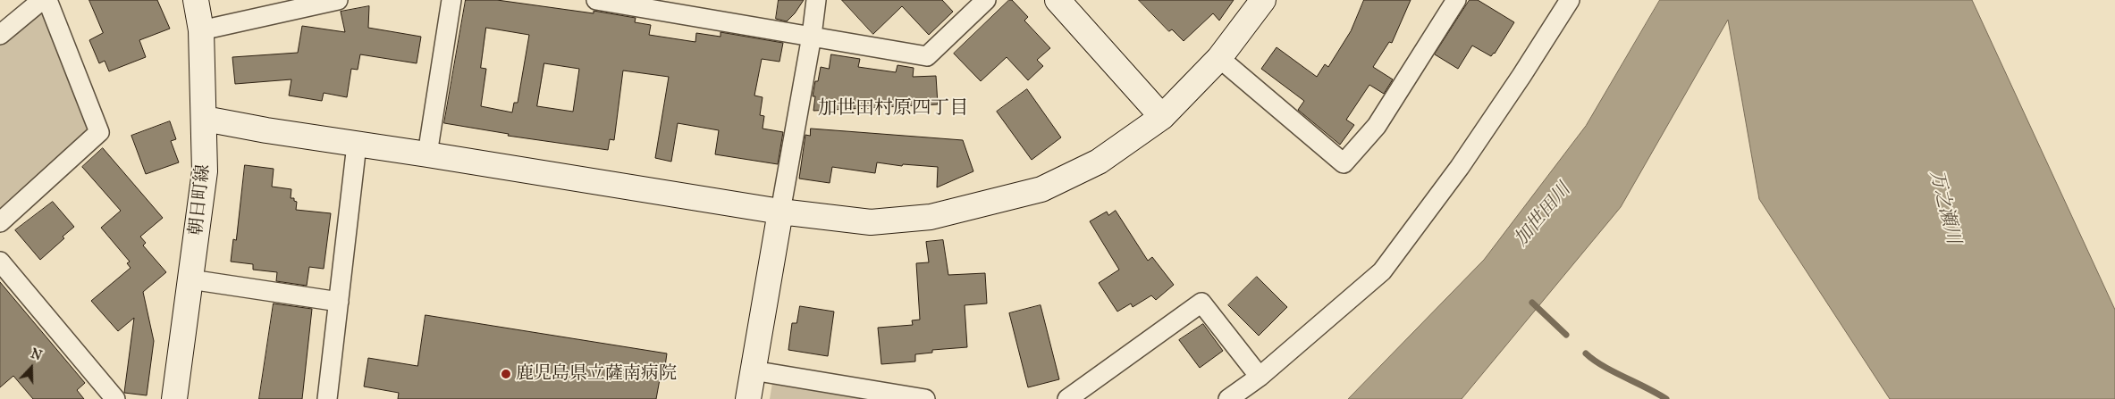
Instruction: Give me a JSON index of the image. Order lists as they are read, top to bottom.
{
  "streets": {
    "street": ["朝日町線"]
  },
  "districts": ["加世田村原四丁目"],
  "water": ["万之瀬川", "加世田川"],
  "places": ["鹿児島県立薩南病院"],
  "north": "top"
}
